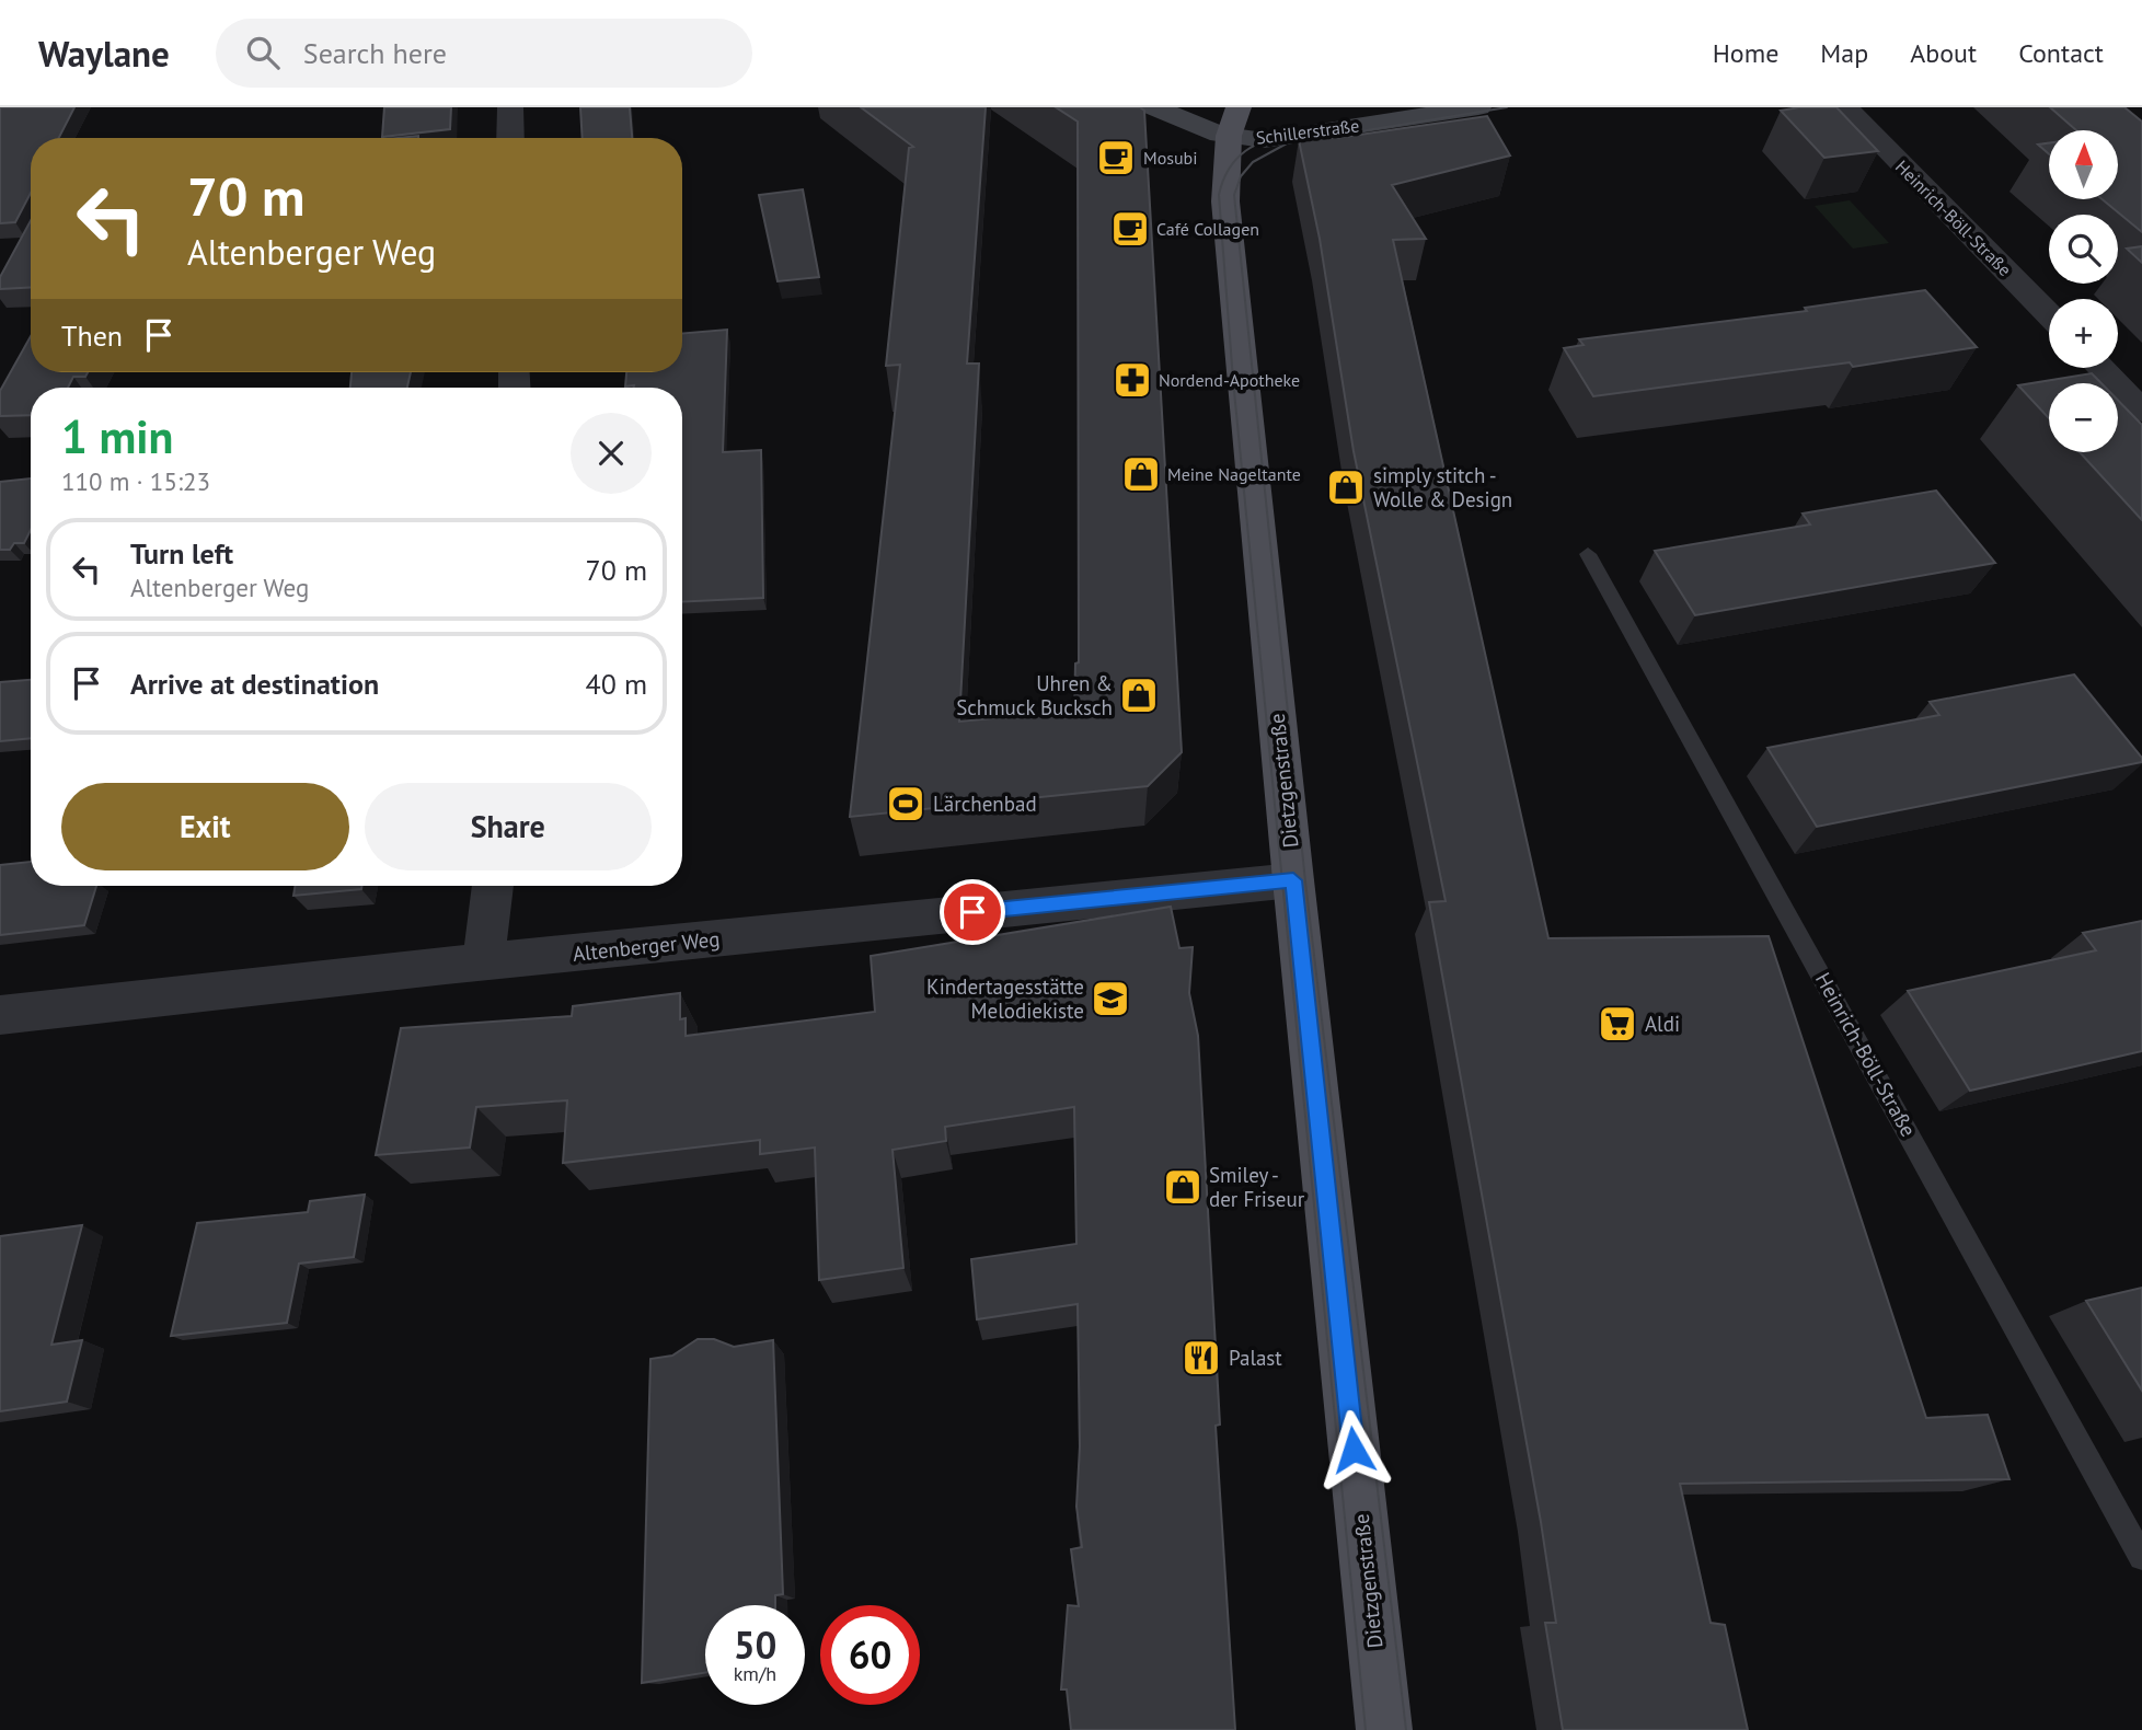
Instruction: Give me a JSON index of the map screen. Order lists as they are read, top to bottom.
{
  "streets": {
    "main road": ["Dietzgenstraße"],
    "street": ["Schillerstraße", "Heinrich-Böll-Straße", "Altenberger Weg"]
  },
  "crossings": [
    ["Schillerstraße", "Dietzgenstraße"],
    ["Dietzgenstraße", "Altenberger Weg"]
  ],
  "places": {
    "cafe": ["Mosubi", "Café Collagen"],
    "pharmacy": ["Nordend-Apotheke"],
    "shop": [
      "Meine Nageltante",
      "simply stitch - Wolle & Design",
      "Uhren & Schmuck Bucksch",
      "Smiley - der Friseur"
    ],
    "sports": ["Lärchenbad"],
    "school or university": ["Kindertagesstätte Melodiekiste"],
    "supermarket": ["Aldi"],
    "restaurant": ["Palast"]
  },
  "north": "top",
  "page": {
    "header": "Waylane",
    "search": "Search here",
    "nav": [
      "Home",
      "Map",
      "About",
      "Contact"
    ],
    "map_buttons": ["+", "−"],
    "turn": ["70 m", "Altenberger Weg"],
    "then": "Then",
    "heading": ["1 min", "110 m · 15:23"],
    "list": [
      {
        "name": "Turn left",
        "note": "Altenberger Weg",
        "value": "70 m"
      },
      {
        "name": "Arrive at destination",
        "value": "40 m"
      }
    ],
    "buttons": ["Exit", "Share"],
    "speed": "50 km/h",
    "limit": "60"
  }
}
